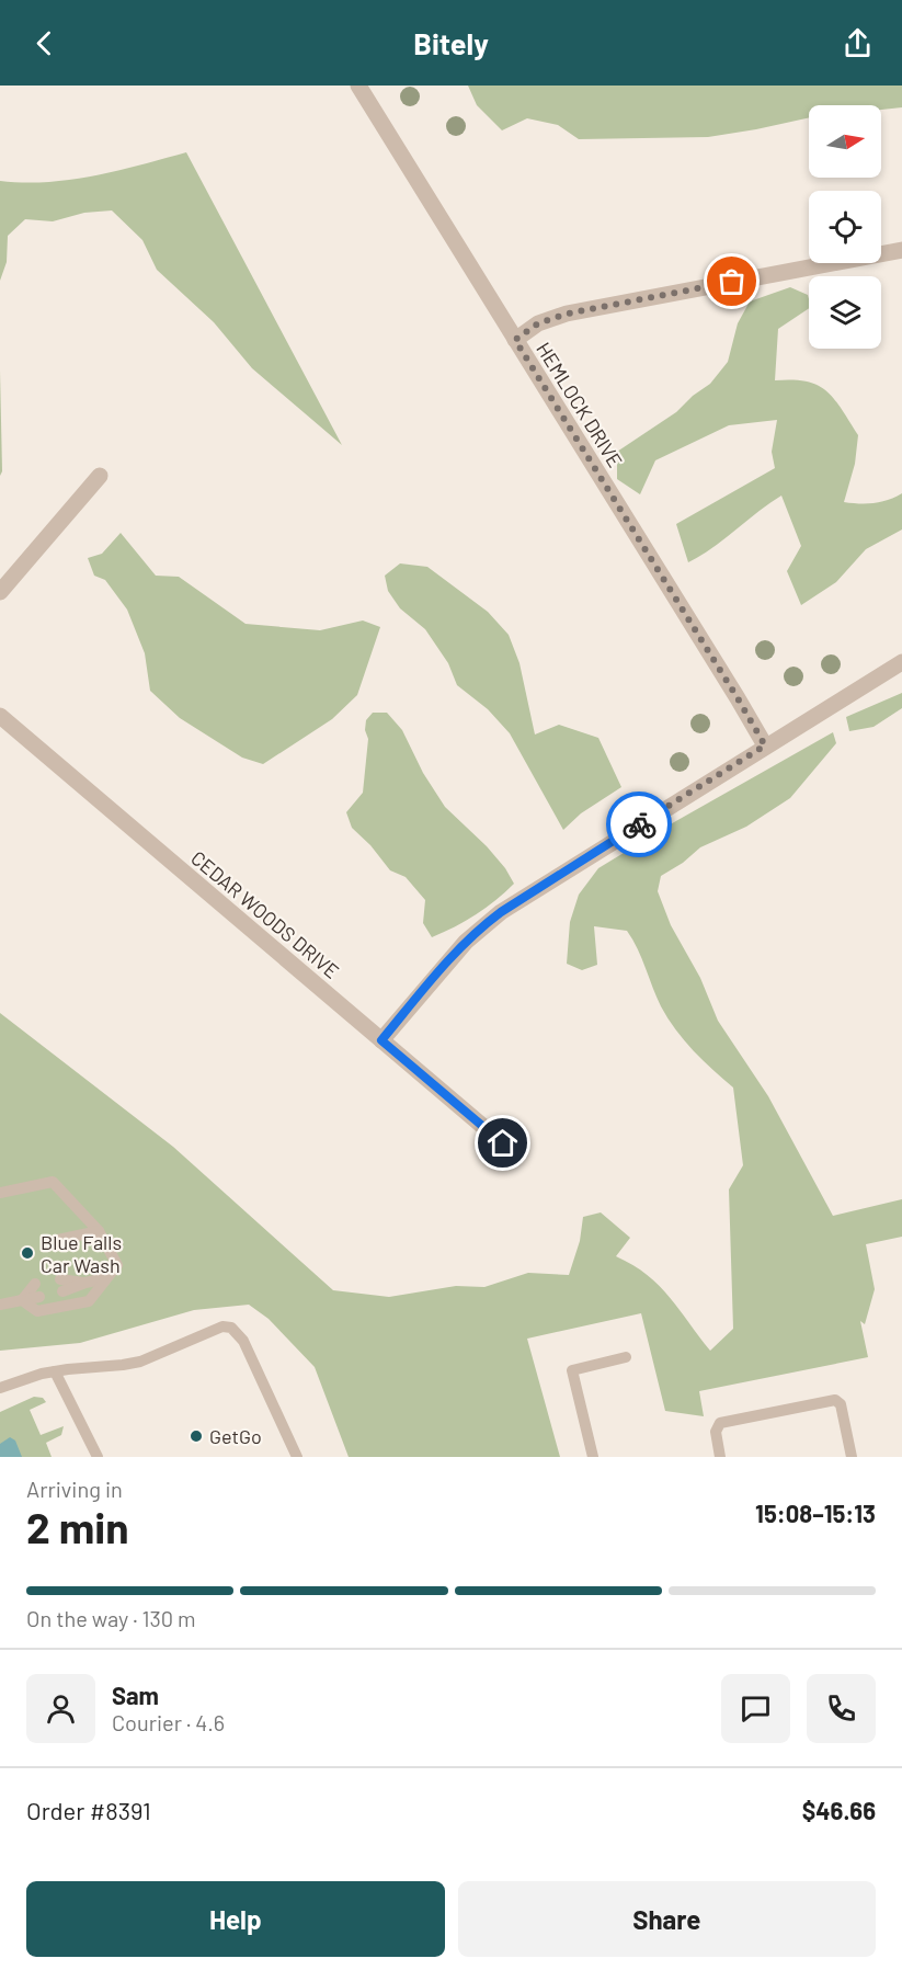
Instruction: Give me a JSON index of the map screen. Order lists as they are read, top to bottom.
{
  "streets": {
    "street": ["HEMLOCK DRIVE", "CEDAR WOODS DRIVE"]
  },
  "places": ["Blue Falls Car Wash", "GetGo"],
  "north": "right",
  "page": {
    "header": "Bitely",
    "heading": ["2 min", "Arriving in", "15:08–15:13"],
    "panel": [
      "Sam",
      "Courier · 4.6",
      "Order #8391",
      "$46.66"
    ],
    "bar": "On the way · 130 m",
    "buttons": ["Help", "Share"]
  }
}
